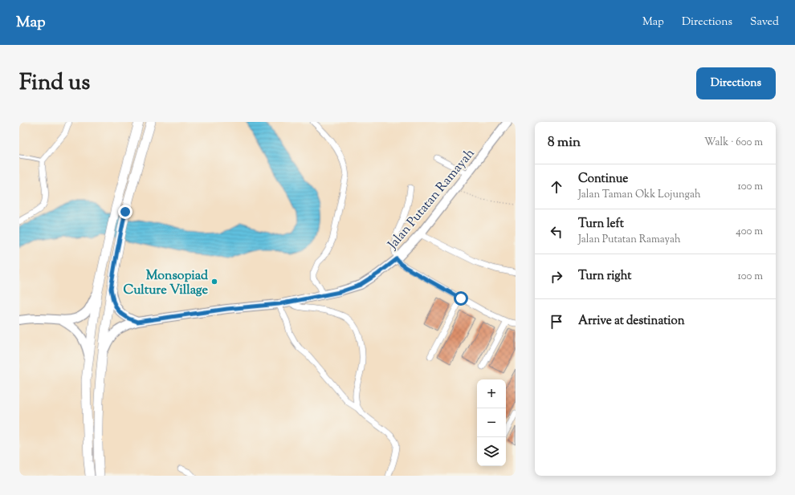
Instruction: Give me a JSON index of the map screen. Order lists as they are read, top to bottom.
{
  "streets": {
    "main road": ["Jalan Putatan Ramayah"]
  },
  "places": ["Monsopiad Culture Village"],
  "page": {
    "header": "Map",
    "nav": ["Map", "Directions", "Saved"],
    "title": "Find us",
    "buttons": "Directions",
    "heading": ["8 min", "Walk · 600 m"],
    "list": [
      ["Continue", "Jalan Taman Okk Lojungah", "100 m"],
      ["Turn left", "Jalan Putatan Ramayah", "400 m"],
      ["Turn right", "100 m"],
      "Arrive at destination"
    ],
    "map_buttons": ["+", "−"]
  }
}
